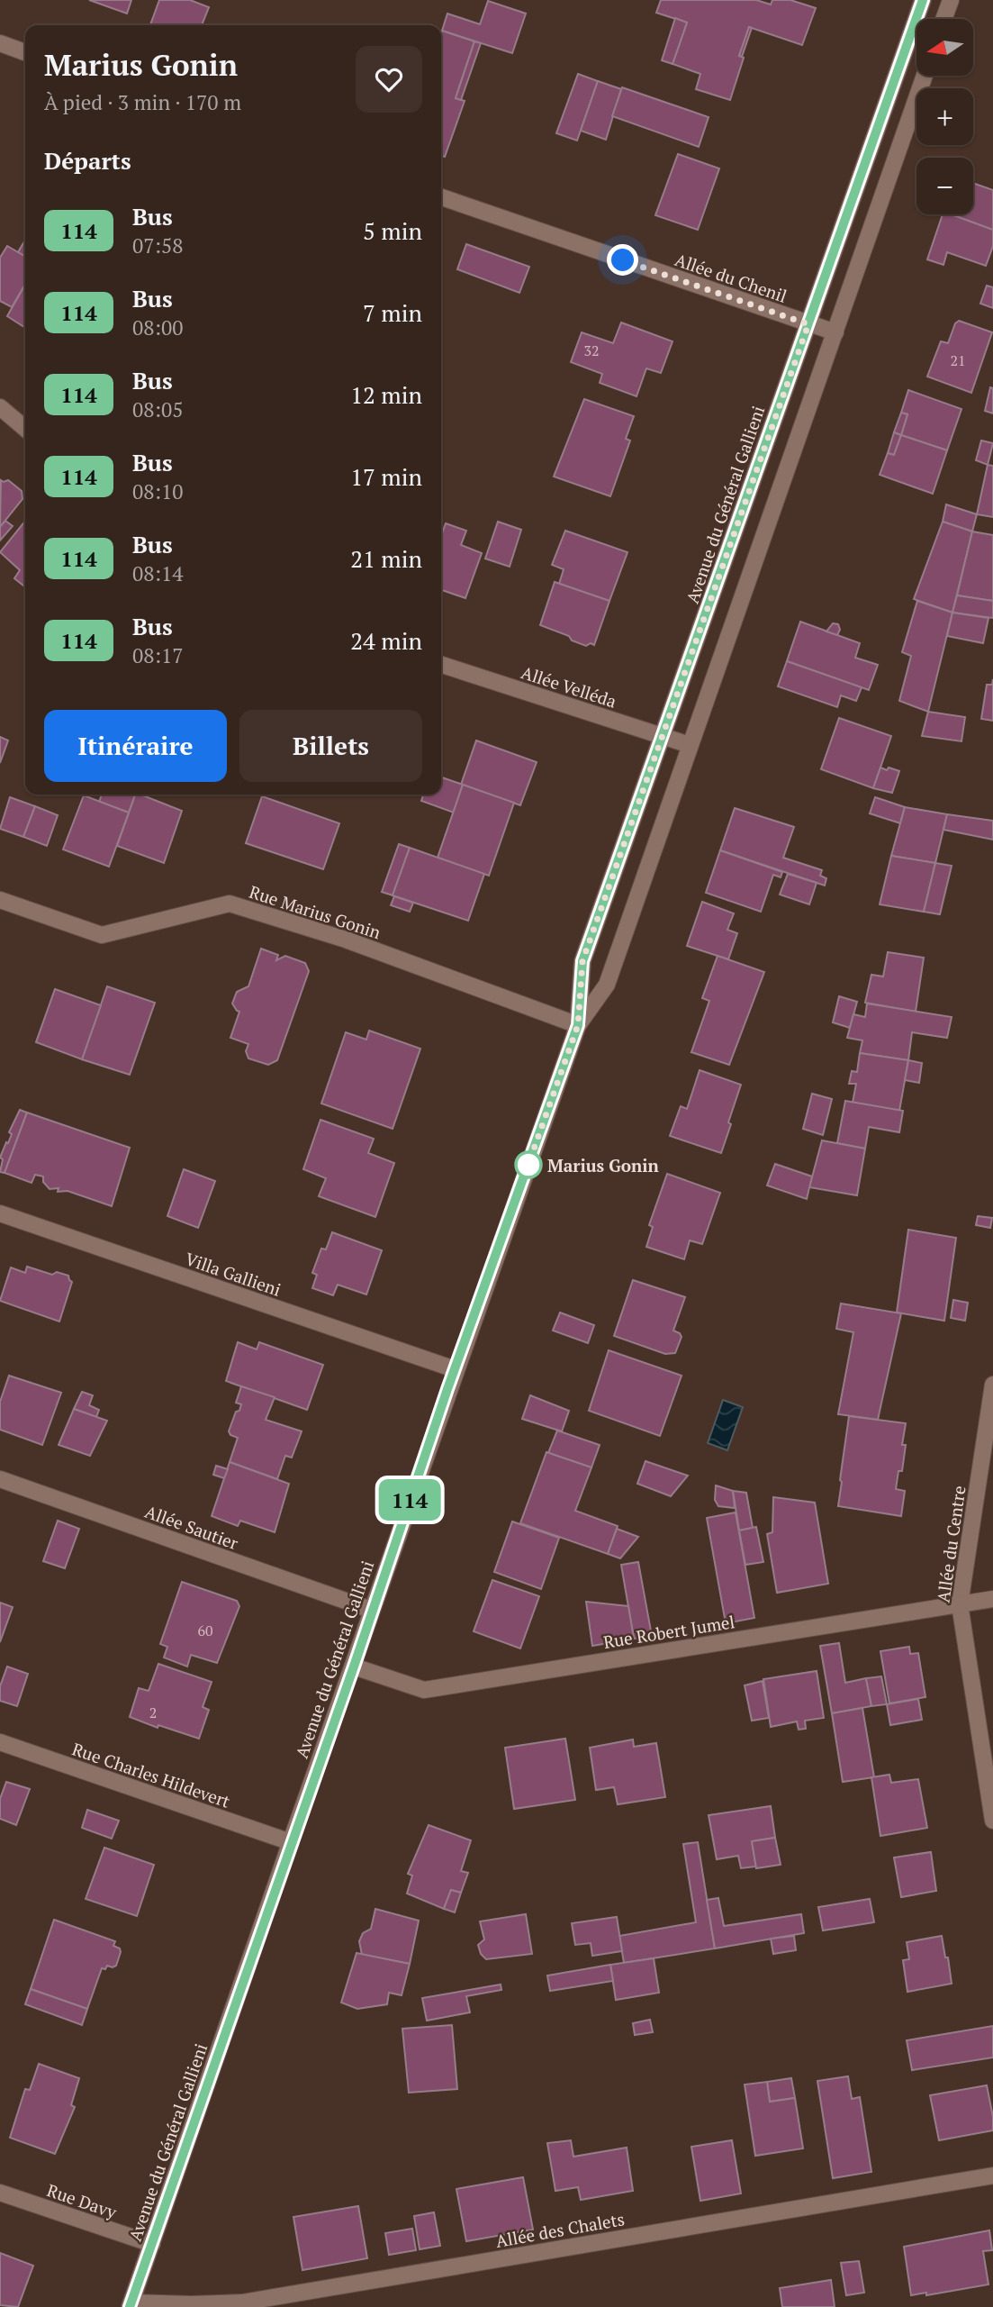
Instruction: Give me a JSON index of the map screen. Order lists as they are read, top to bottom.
{
  "streets": {
    "street": [
      "Allée du Chenil",
      "Avenue du Général Gallieni",
      "Allée Velléda",
      "Rue Marius Gonin",
      "Villa Gallieni",
      "Allée Sautier",
      "Allée du Centre",
      "Rue Robert Jumel",
      "Rue Charles Hildevert",
      "Rue Davy",
      "Allée des Chalets"
    ]
  },
  "crossings": [
    ["Allée du Chenil", "Avenue du Général Gallieni"],
    ["Avenue du Général Gallieni", "Allée Velléda"],
    ["Avenue du Général Gallieni", "Rue Marius Gonin"],
    ["Avenue du Général Gallieni", "Villa Gallieni"],
    ["Avenue du Général Gallieni", "Allée Sautier"],
    ["Avenue du Général Gallieni", "Rue Robert Jumel"],
    ["Avenue du Général Gallieni", "Rue Charles Hildevert"],
    ["Avenue du Général Gallieni", "Rue Davy"],
    ["Avenue du Général Gallieni", "Allée des Chalets"],
    ["Allée du Centre", "Rue Robert Jumel"]
  ],
  "places": ["Marius Gonin"],
  "lines": ["bus line 114"],
  "house_numbers": [
    "32",
    "21",
    "60",
    "2"
  ],
  "north": "left",
  "page": {
    "on_map": "114",
    "map_buttons": ["+", "−"],
    "heading": [
      ["Marius Gonin", "À pied · 3 min · 170 m"],
      "Départs"
    ],
    "list": [
      {
        "mark": "114",
        "name": "Bus",
        "note": "07:58",
        "value": "5 min"
      },
      {
        "mark": "114",
        "name": "Bus",
        "note": "08:00",
        "value": "7 min"
      },
      {
        "mark": "114",
        "name": "Bus",
        "note": "08:05",
        "value": "12 min"
      },
      {
        "mark": "114",
        "name": "Bus",
        "note": "08:10",
        "value": "17 min"
      },
      {
        "mark": "114",
        "name": "Bus",
        "note": "08:14",
        "value": "21 min"
      },
      {
        "mark": "114",
        "name": "Bus",
        "note": "08:17",
        "value": "24 min"
      }
    ],
    "buttons": ["Itinéraire", "Billets"]
  }
}
